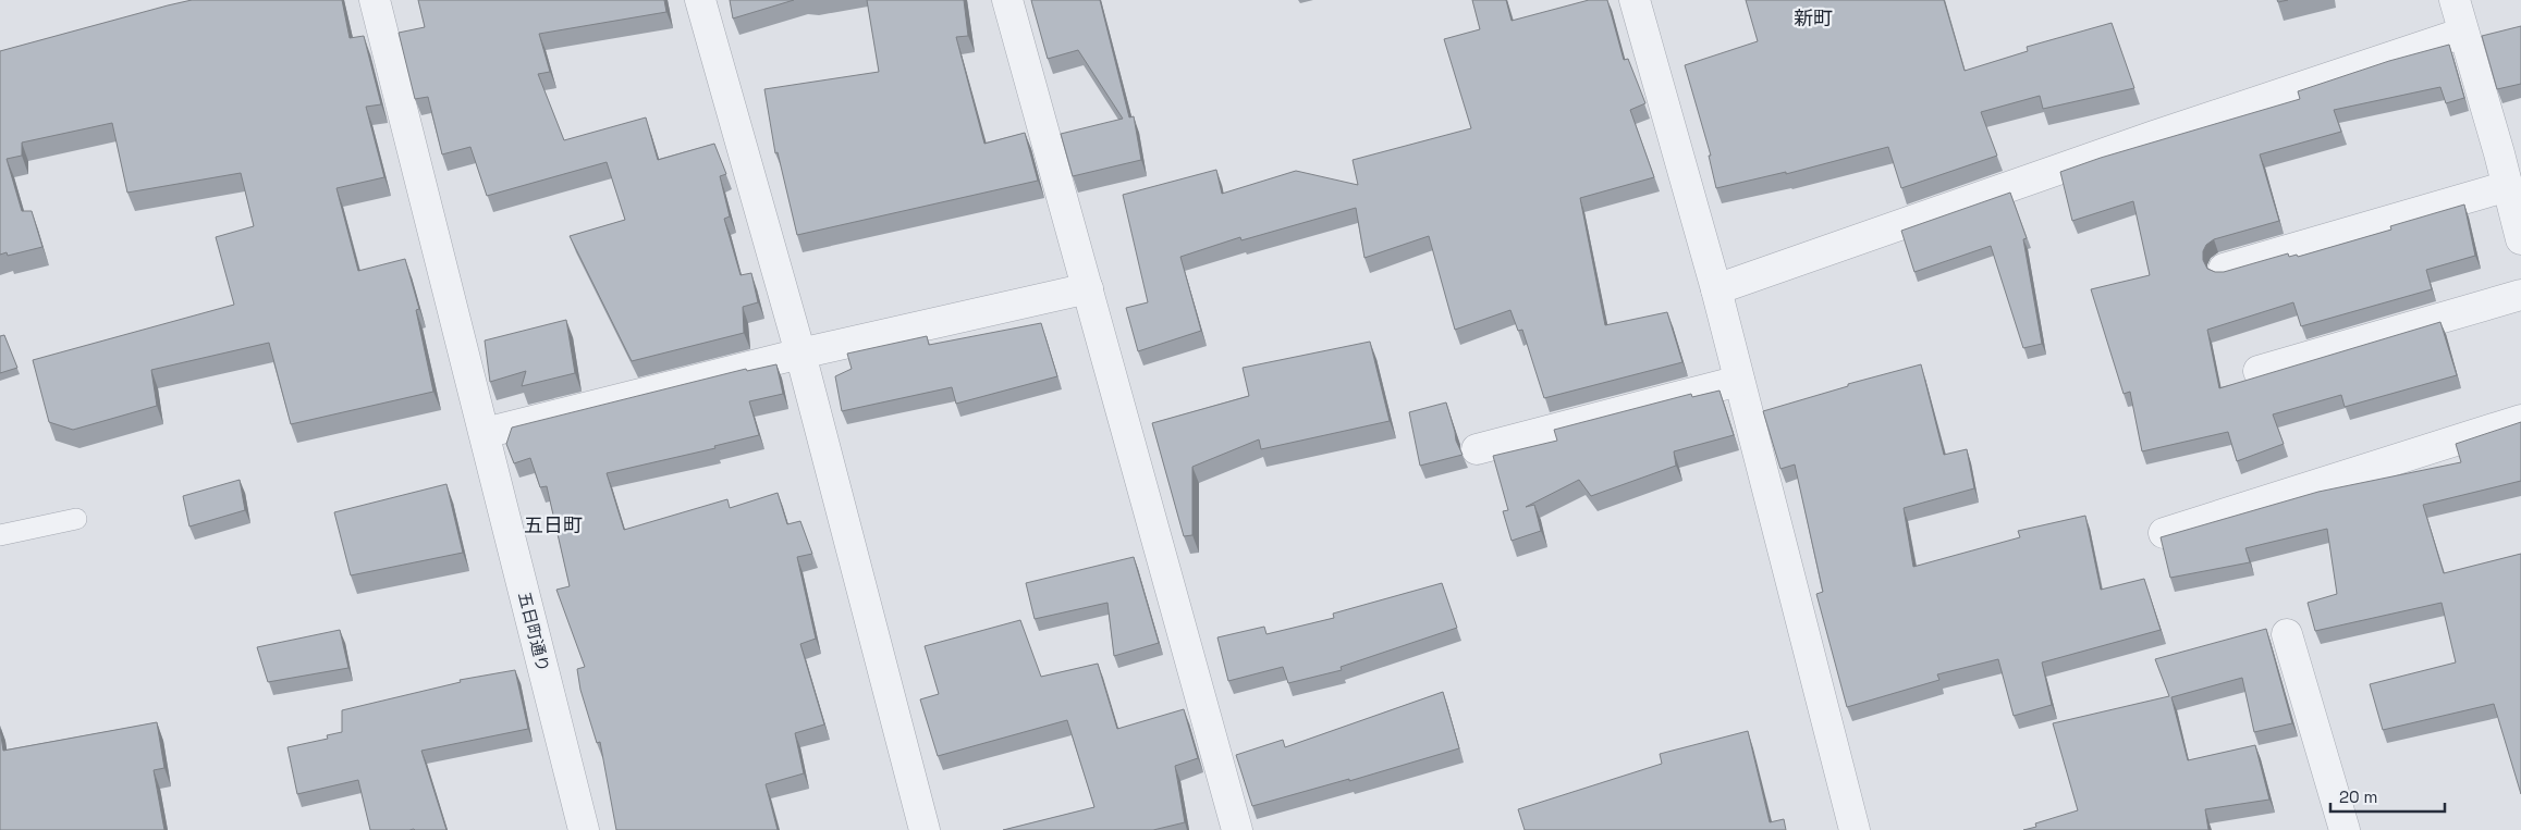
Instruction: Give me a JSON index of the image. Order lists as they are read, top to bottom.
{
  "streets": {
    "street": ["五日町通り"]
  },
  "districts": ["新町", "五日町"],
  "scale_bar": "20 m"
}
